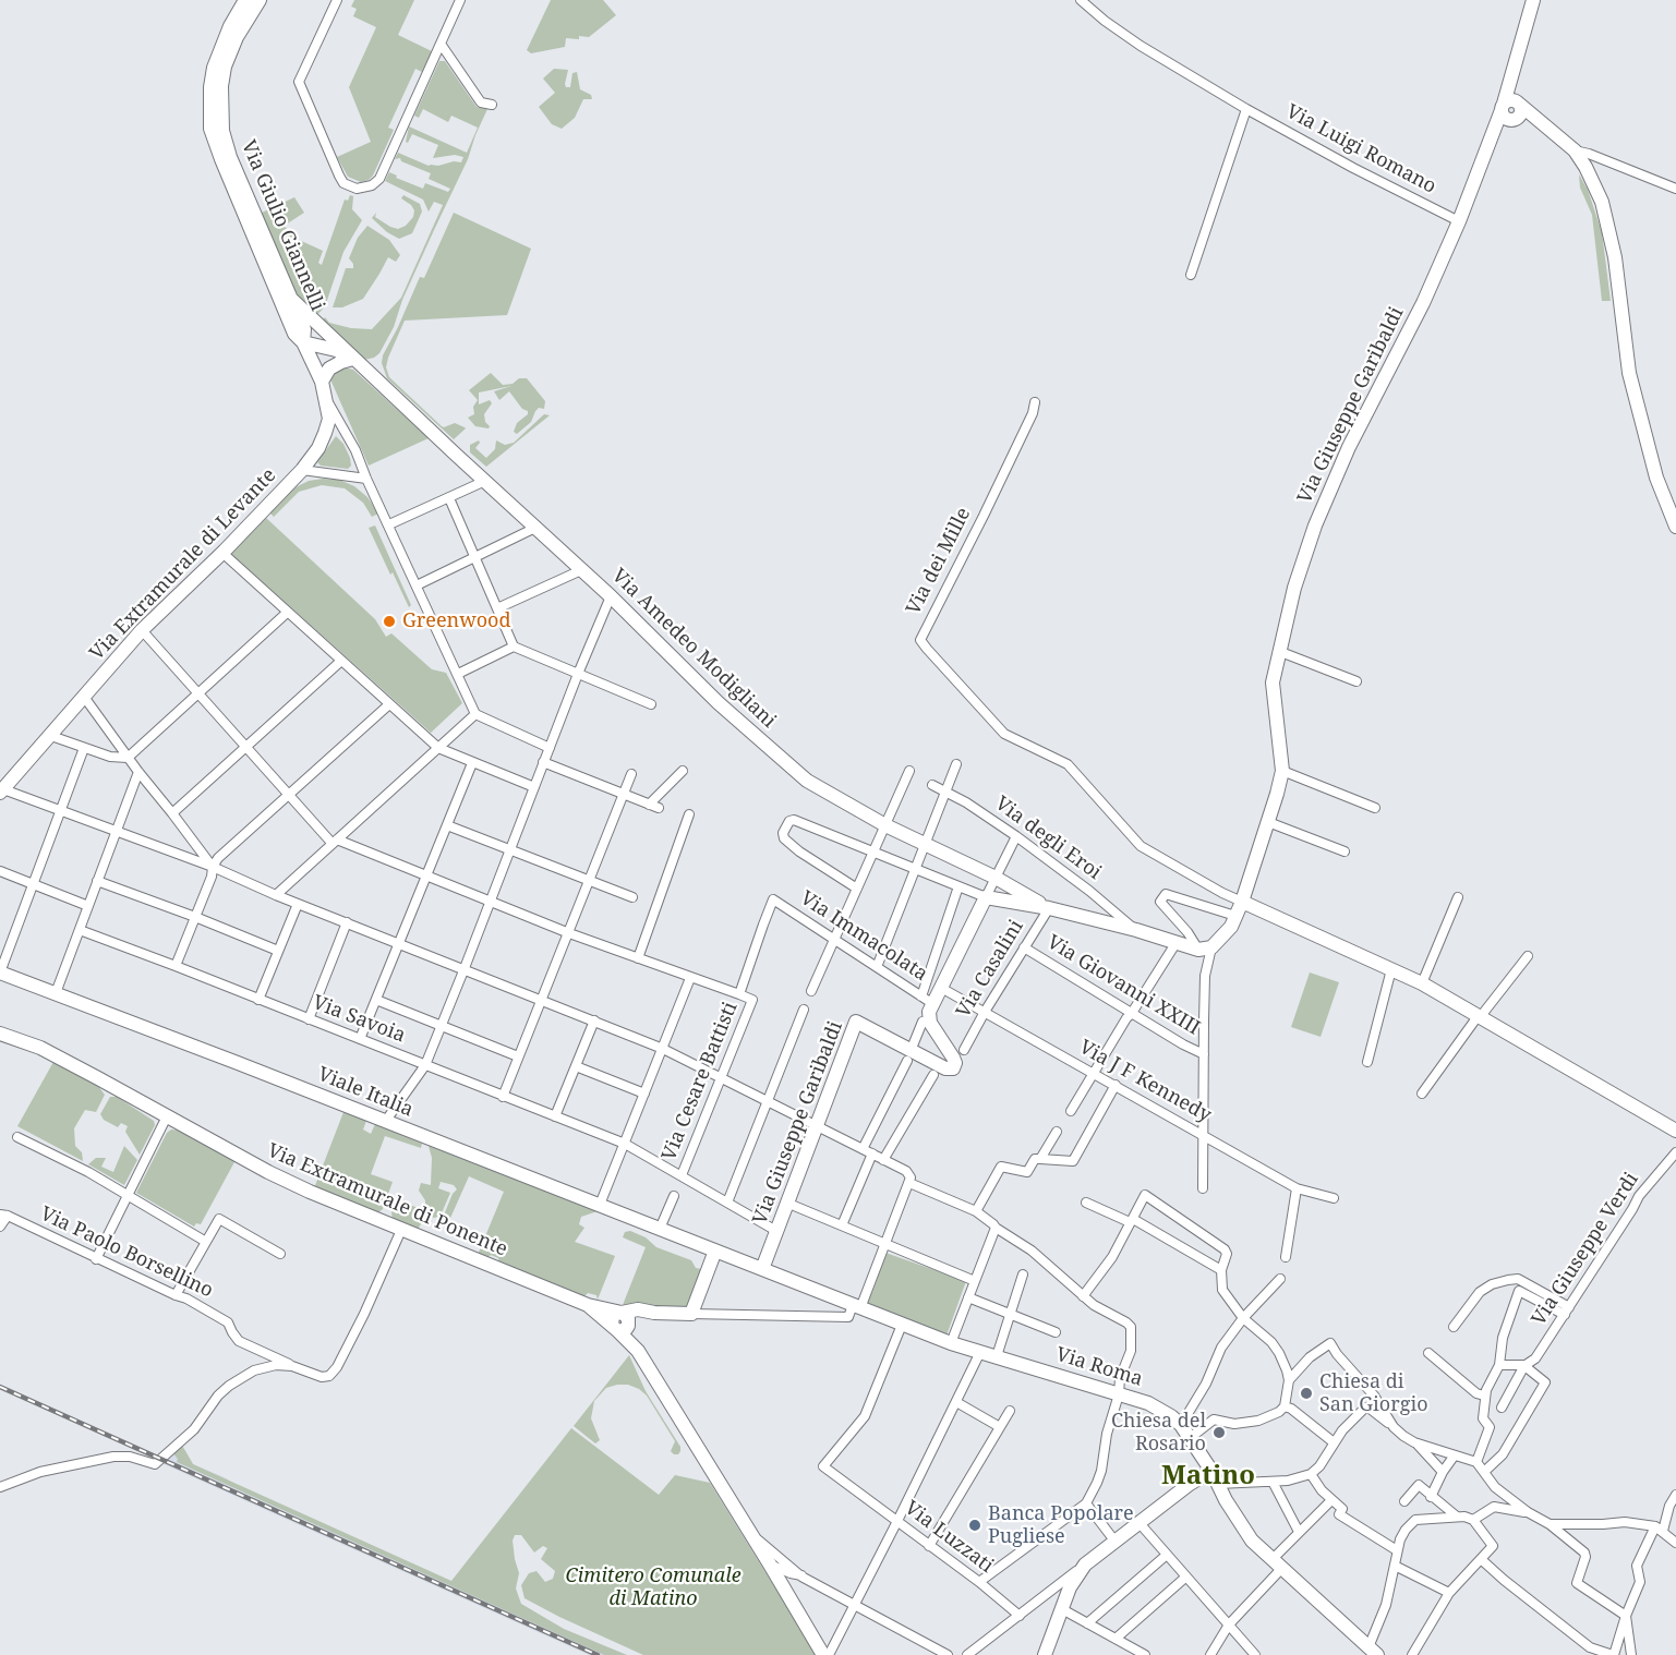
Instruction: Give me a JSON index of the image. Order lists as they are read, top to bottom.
{
  "streets": {
    "main road": [
      "Via Giulio Giannelli",
      "Via Giuseppe Garibaldi",
      "Via Extramurale di Levante",
      "Via Amedeo Modigliani",
      "Viale Italia",
      "Via Extramurale di Ponente",
      "Via Roma"
    ],
    "street": [
      "Via Luigi Romano",
      "Via dei Mille",
      "Via degli Eroi",
      "Via Immacolata",
      "Via Casalini",
      "Via Giovanni XXIII",
      "Via Savoia",
      "Via Cesare Battisti",
      "Via J F Kennedy",
      "Via Giuseppe Verdi",
      "Via Paolo Borsellino",
      "Via Luzzati"
    ]
  },
  "crossings": [
    ["Via Luigi Romano", "Via Giuseppe Garibaldi"],
    ["Via Giulio Giannelli", "Via Extramurale di Levante"],
    ["Via Giulio Giannelli", "Via Amedeo Modigliani"],
    ["Via Giuseppe Garibaldi", "Via dei Mille"],
    ["Via Giuseppe Garibaldi", "Via Immacolata"],
    ["Via Giuseppe Garibaldi", "Via Savoia"],
    ["Via Giuseppe Garibaldi", "Via Roma"],
    ["Via Extramurale di Levante", "Via Amedeo Modigliani"],
    ["Via Amedeo Modigliani", "Via Casalini"],
    ["Via Immacolata", "Via Cesare Battisti"],
    ["Via Casalini", "Via Giovanni XXIII"],
    ["Via Casalini", "Via J F Kennedy"],
    ["Via Savoia", "Via Cesare Battisti"],
    ["Viale Italia", "Via Roma"],
    ["Via Extramurale di Ponente", "Via Paolo Borsellino"],
    ["Via Roma", "Via Luzzati"]
  ],
  "districts": ["Matino"],
  "parks": ["Cimitero Comunale di Matino"],
  "places": [
    "Greenwood",
    "Chiesa di San Giorgio",
    "Chiesa del Rosario",
    "Banca Popolare Pugliese"
  ]
}
